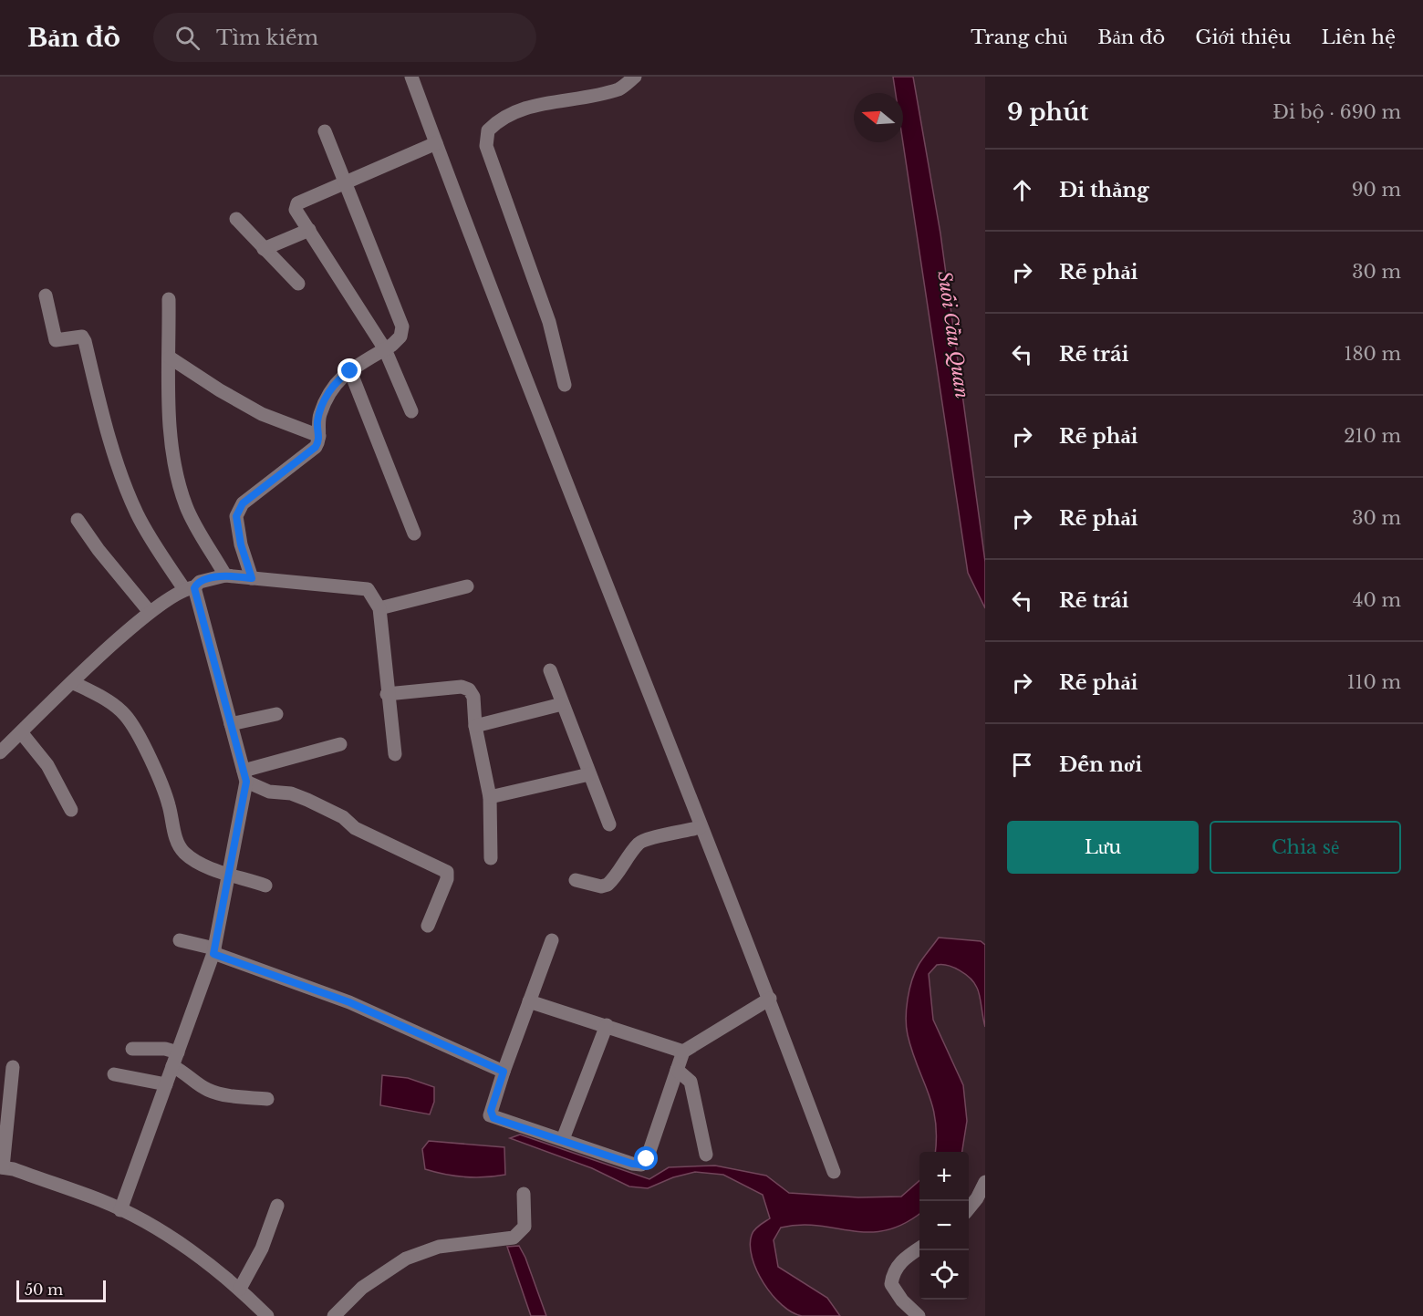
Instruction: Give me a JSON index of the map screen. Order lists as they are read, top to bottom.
{
  "water": ["Suối Cầu Quan"],
  "scale_bar": "50 m",
  "north": "left",
  "page": {
    "header": "Bản đồ",
    "search": "Tìm kiếm",
    "nav": [
      "Trang chủ",
      "Bản đồ",
      "Giới thiệu",
      "Liên hệ"
    ],
    "heading": ["9 phút", "Đi bộ · 690 m"],
    "list": [
      ["Đi thẳng", "90 m"],
      ["Rẽ phải", "30 m"],
      ["Rẽ trái", "180 m"],
      ["Rẽ phải", "210 m"],
      ["Rẽ phải", "30 m"],
      ["Rẽ trái", "40 m"],
      ["Rẽ phải", "110 m"],
      "Đến nơi"
    ],
    "buttons": ["Lưu", "Chia sẻ"],
    "map_buttons": ["+", "−"],
    "scale": "50 m"
  }
}
